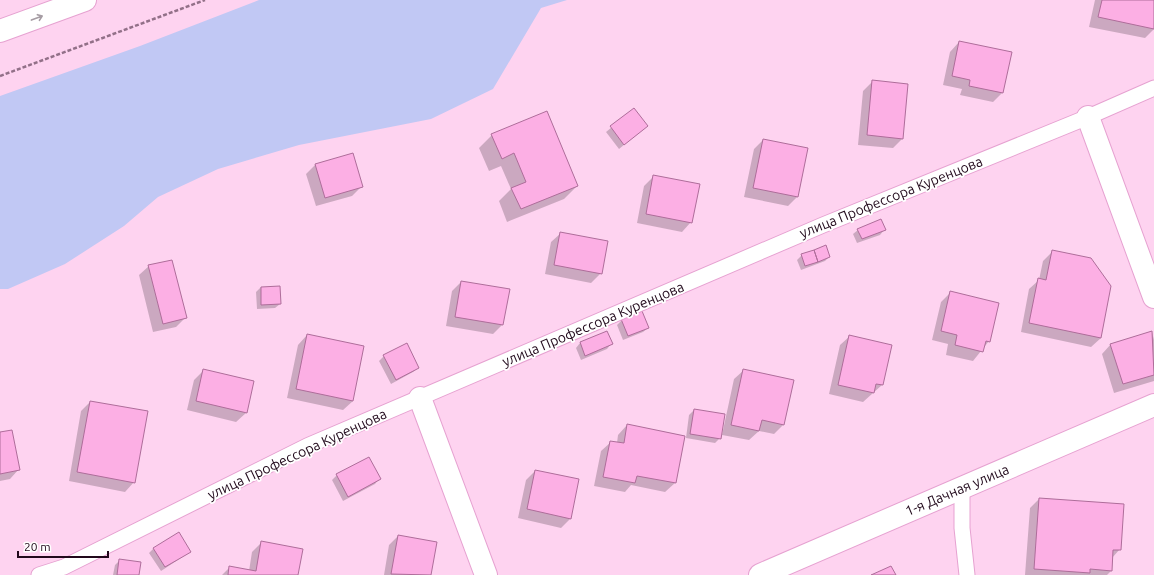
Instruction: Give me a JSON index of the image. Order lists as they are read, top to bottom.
{
  "streets": {
    "main road": ["1-я Дачная улица"],
    "lane": ["улица Профессора Куренцова"]
  },
  "scale_bar": "20 m"
}
